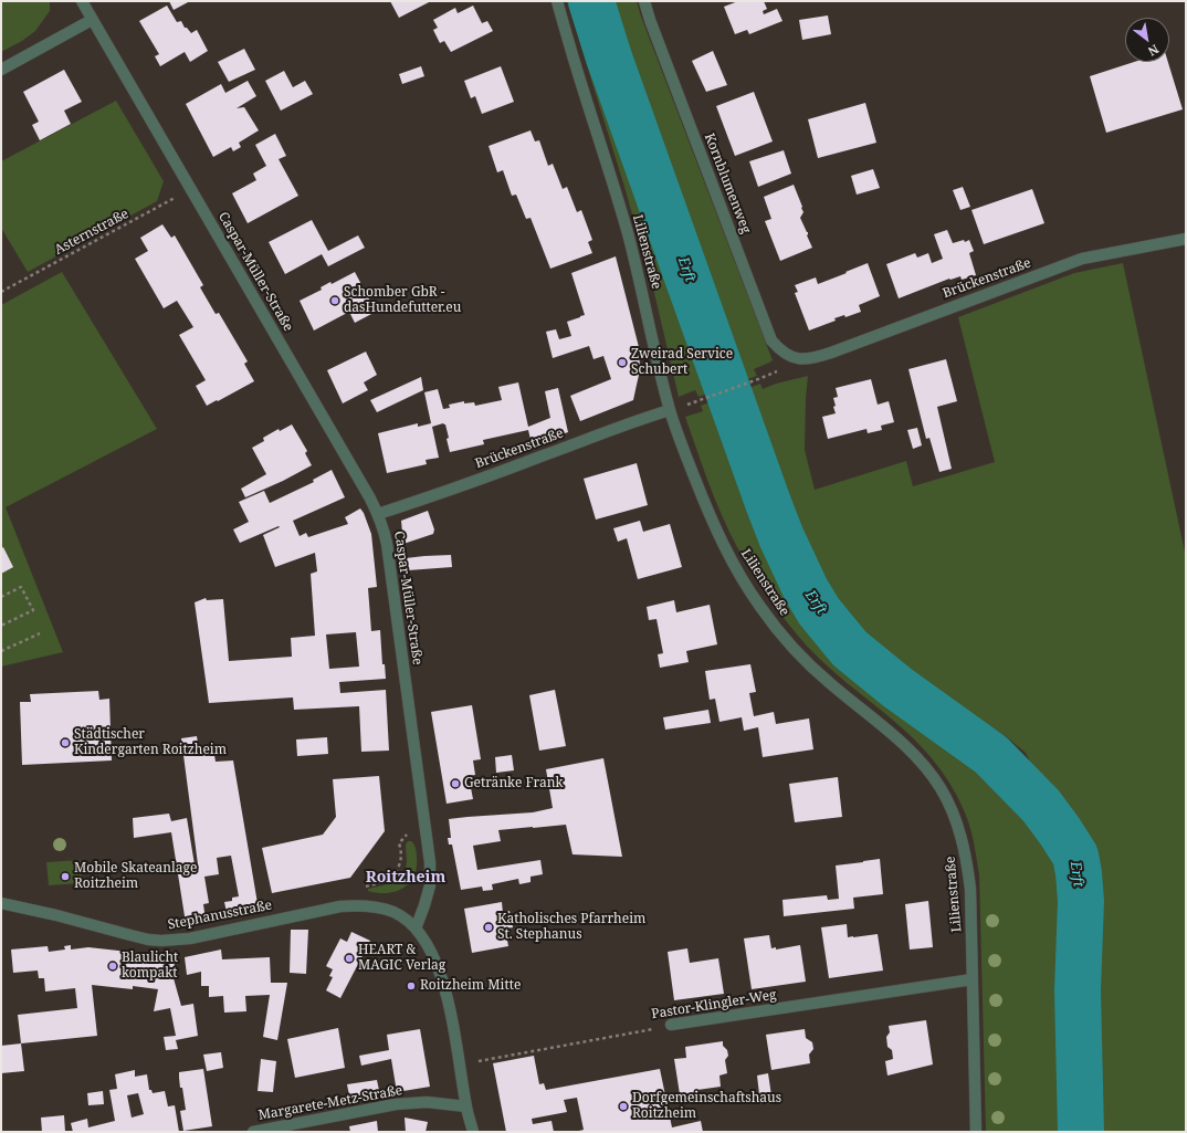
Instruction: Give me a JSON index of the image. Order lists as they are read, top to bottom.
{
  "streets": {
    "street": [
      "Kornblumenweg",
      "Lilienstraße",
      "Caspar-Müller-Straße",
      "Brückenstraße",
      "Stephanusstraße",
      "Pastor-Klingler-Weg",
      "Margarete-Metz-Straße"
    ],
    "path": ["Asternstraße"]
  },
  "crossings": [
    ["Kornblumenweg", "Brückenstraße"],
    ["Asternstraße", "Caspar-Müller-Straße"],
    ["Lilienstraße", "Brückenstraße"],
    ["Lilienstraße", "Pastor-Klingler-Weg"],
    ["Caspar-Müller-Straße", "Brückenstraße"],
    ["Caspar-Müller-Straße", "Stephanusstraße"]
  ],
  "districts": ["Roitzheim"],
  "water": ["Erft"],
  "places": [
    "Schomber GbR - dasHundefutter.eu",
    "Zweirad Service Schubert",
    "Städtischer Kindergarten Roitzheim",
    "Getränke Frank",
    "Mobile Skateanlage Roitzheim",
    "Katholisches Pfarrheim St. Stephanus",
    "HEART & MAGIC Verlag",
    "Blaulicht kompakt",
    "Roitzheim Mitte",
    "Dorfgemeinschaftshaus Roitzheim"
  ],
  "north": "bottom right"
}
